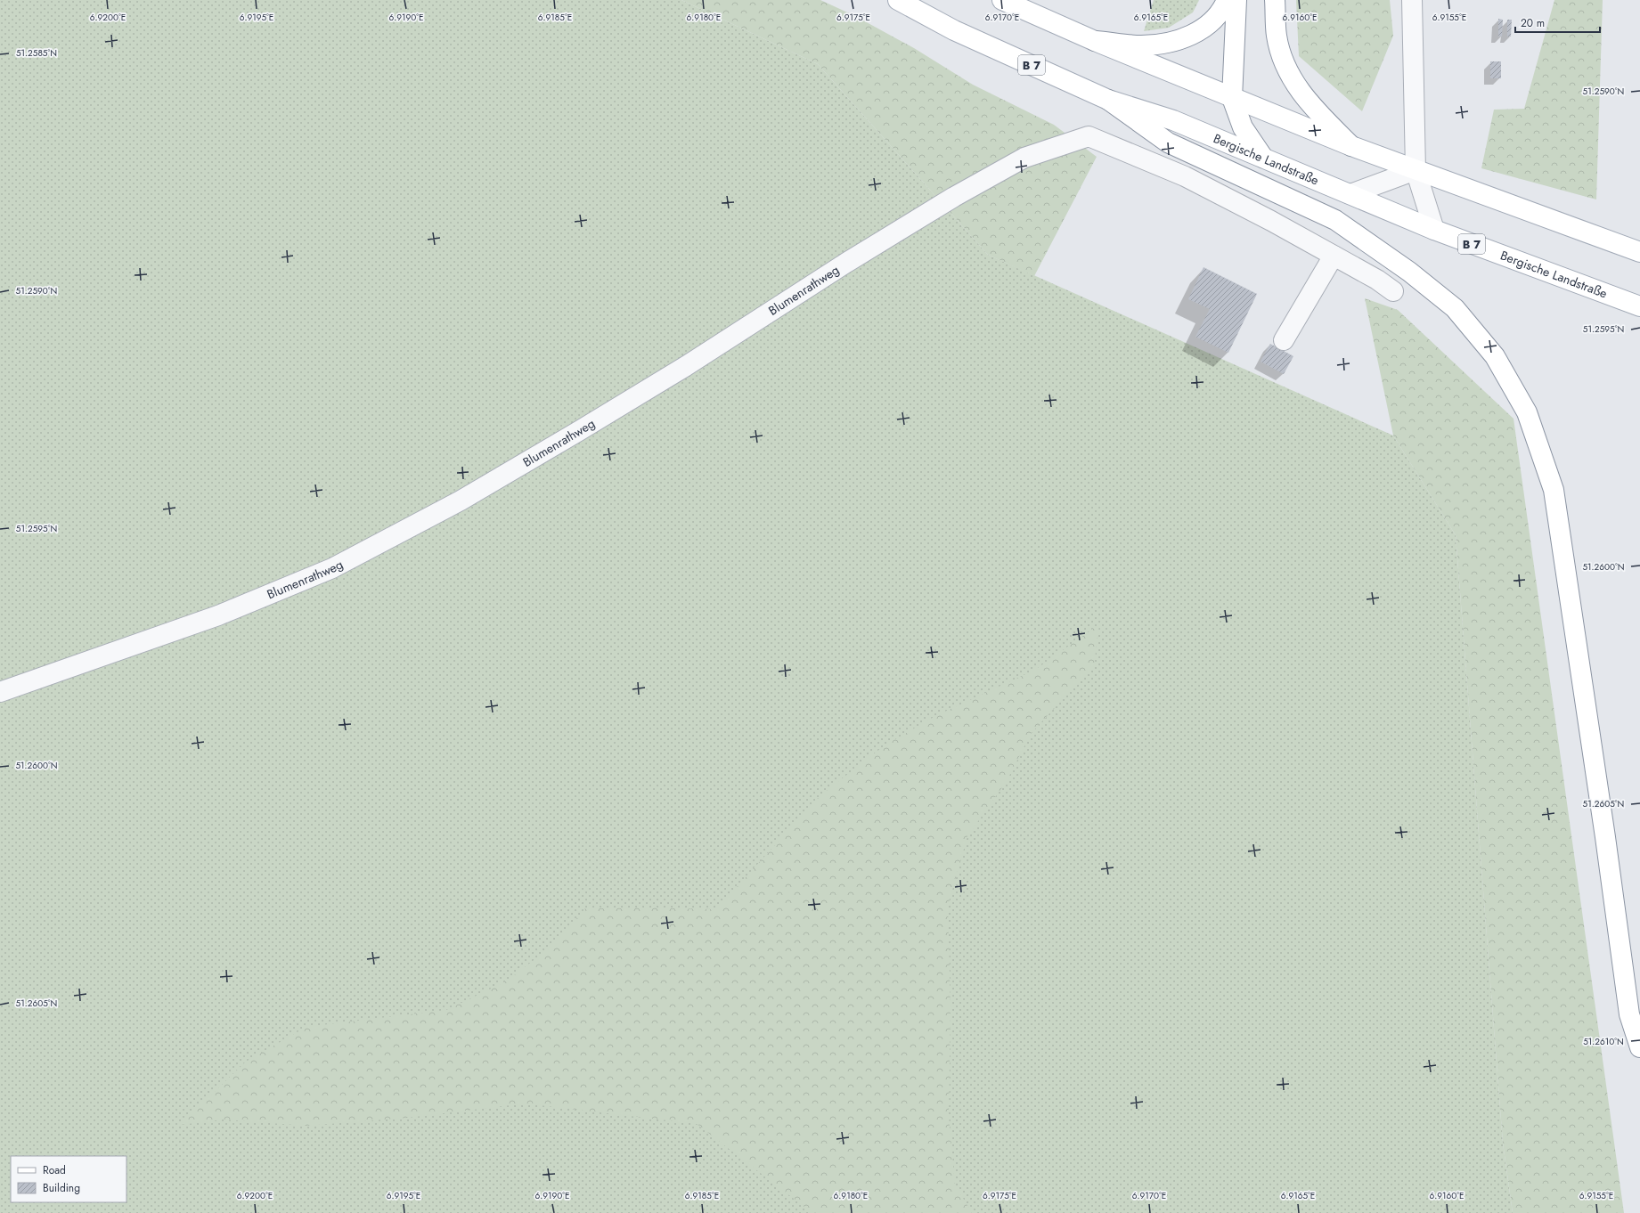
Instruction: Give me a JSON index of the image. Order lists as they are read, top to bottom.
{
  "streets": {
    "main road": ["B 7", "Bergische Landstraße"],
    "lane": ["Blumenrathweg"]
  },
  "legend": ["Road", "Building"],
  "scale_bar": "20 m",
  "coordinates": [
    "6.9200°E",
    "6.9195°E",
    "6.9190°E",
    "6.9185°E",
    "6.9180°E",
    "6.9175°E",
    "6.9170°E",
    "6.9165°E",
    "6.9160°E",
    "6.9155°E",
    "51.2585°N",
    "51.2590°N",
    "51.2595°N",
    "51.2600°N",
    "51.2605°N",
    "51.2610°N"
  ]
}
